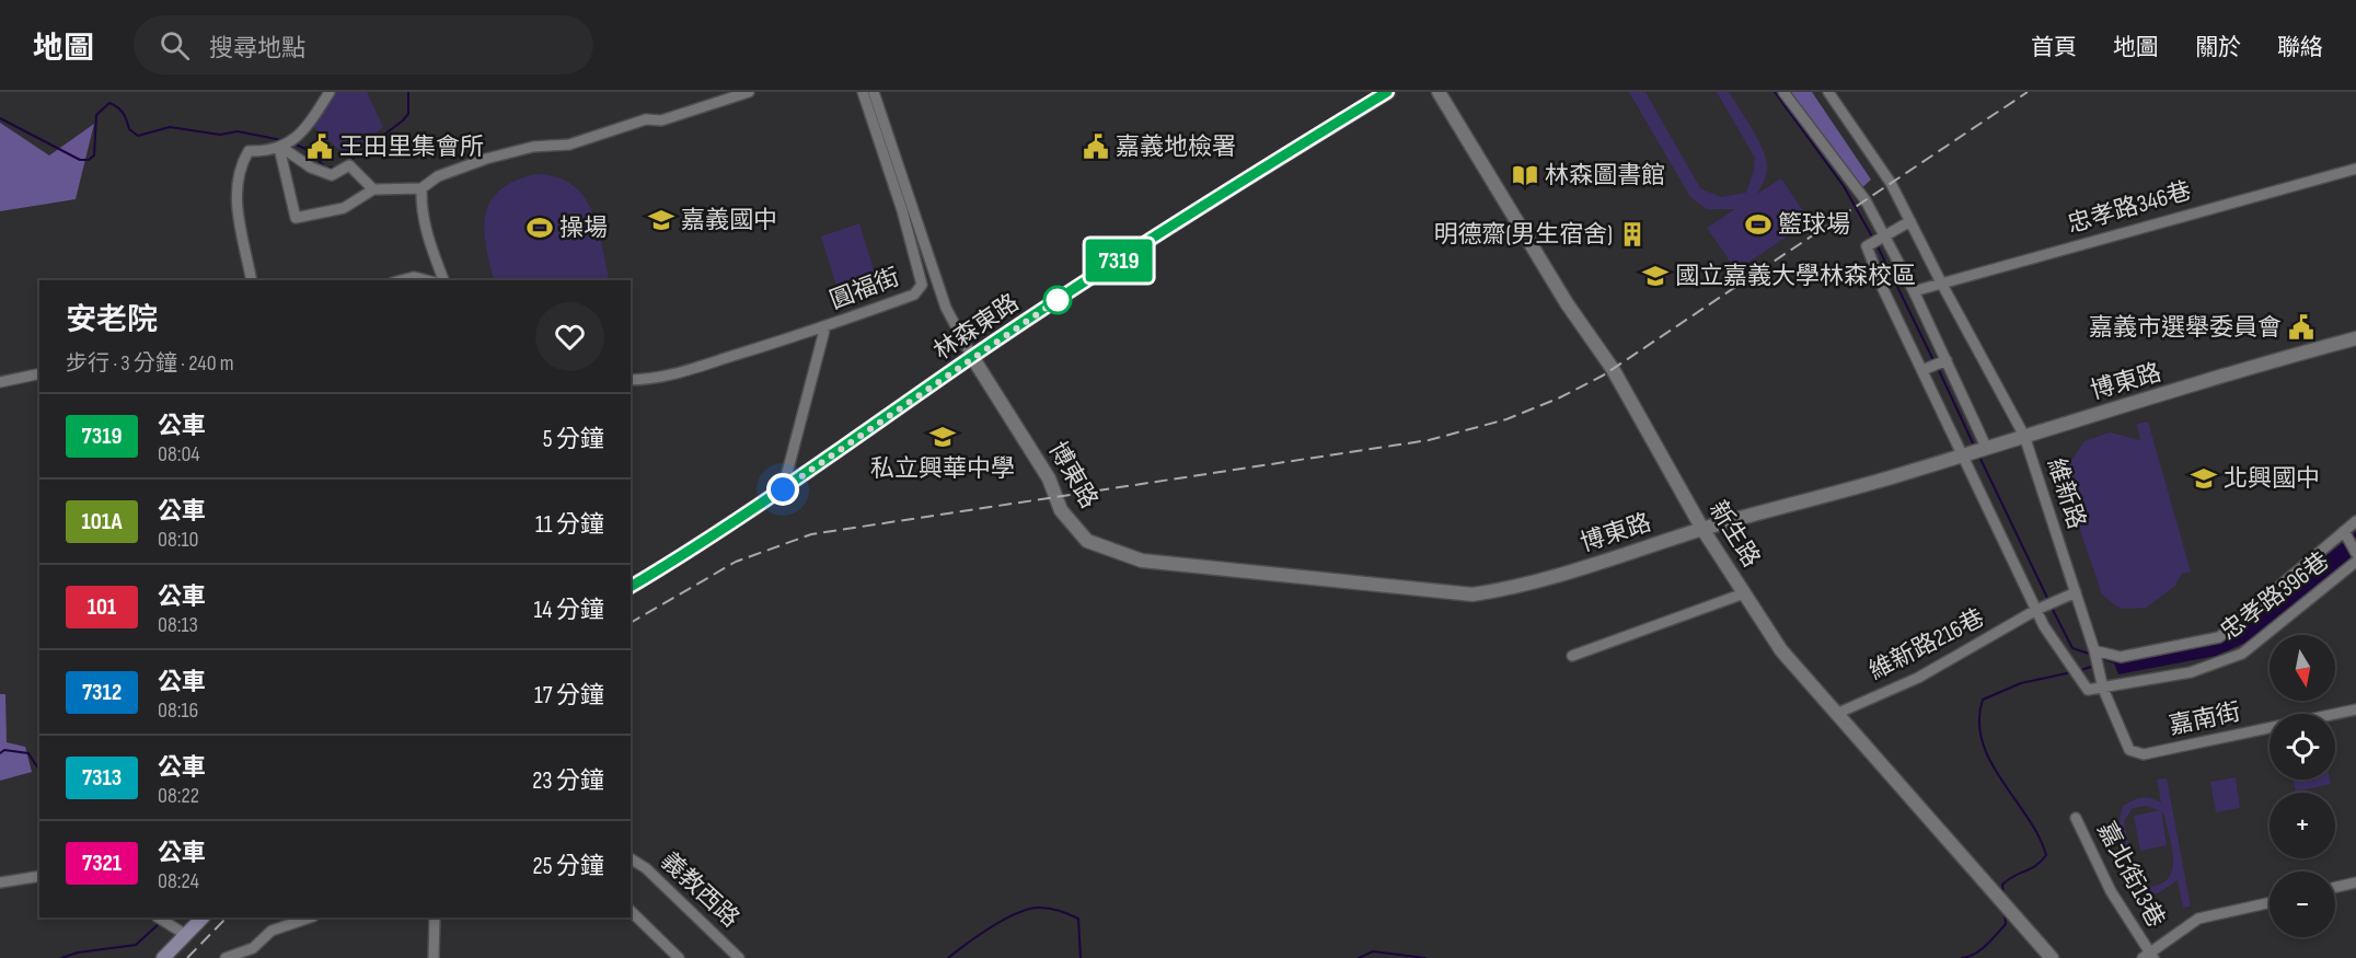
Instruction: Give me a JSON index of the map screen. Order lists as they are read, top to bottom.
{
  "streets": {
    "main road": ["林森東路"],
    "street": [
      "忠孝路346巷",
      "圓福街",
      "博東路",
      "維新路",
      "新生路",
      "忠孝路396巷",
      "維新路216巷",
      "嘉南街",
      "嘉北街13巷",
      "義教西路"
    ]
  },
  "crossings": [
    ["忠孝路346巷", "維新路"],
    ["圓福街", "林森東路"],
    ["圓福街", "博東路"],
    ["林森東路", "博東路"],
    ["博東路", "維新路"],
    ["博東路", "新生路"],
    ["維新路", "維新路216巷"],
    ["維新路", "嘉南街"],
    ["新生路", "維新路216巷"],
    ["忠孝路396巷", "嘉南街"]
  ],
  "places": {
    "public building": ["王田里集會所", "嘉義地檢署", "嘉義市選舉委員會"],
    "library": ["林森圖書館"],
    "school or university": [
      "嘉義國中",
      "國立嘉義大學林森校區",
      "私立興華中學",
      "北興國中"
    ],
    "sports": ["籃球場", "操場"],
    "building": ["明德齋(男生宿舍)"]
  },
  "lines": ["bus line 7319"],
  "north": "bottom",
  "page": {
    "header": "地圖",
    "search": "搜尋地點",
    "nav": [
      "首頁",
      "地圖",
      "關於",
      "聯絡"
    ],
    "on_map": "7319",
    "heading": ["安老院", "步行 · 3 分鐘 · 240 m"],
    "list": [
      {
        "mark": "7319",
        "name": "公車",
        "note": "08:04",
        "value": "5 分鐘"
      },
      {
        "mark": "101A",
        "name": "公車",
        "note": "08:10",
        "value": "11 分鐘"
      },
      {
        "mark": "101",
        "name": "公車",
        "note": "08:13",
        "value": "14 分鐘"
      },
      {
        "mark": "7312",
        "name": "公車",
        "note": "08:16",
        "value": "17 分鐘"
      },
      {
        "mark": "7313",
        "name": "公車",
        "note": "08:22",
        "value": "23 分鐘"
      },
      {
        "mark": "7321",
        "name": "公車",
        "note": "08:24",
        "value": "25 分鐘"
      }
    ],
    "map_buttons": ["+", "−"]
  }
}
